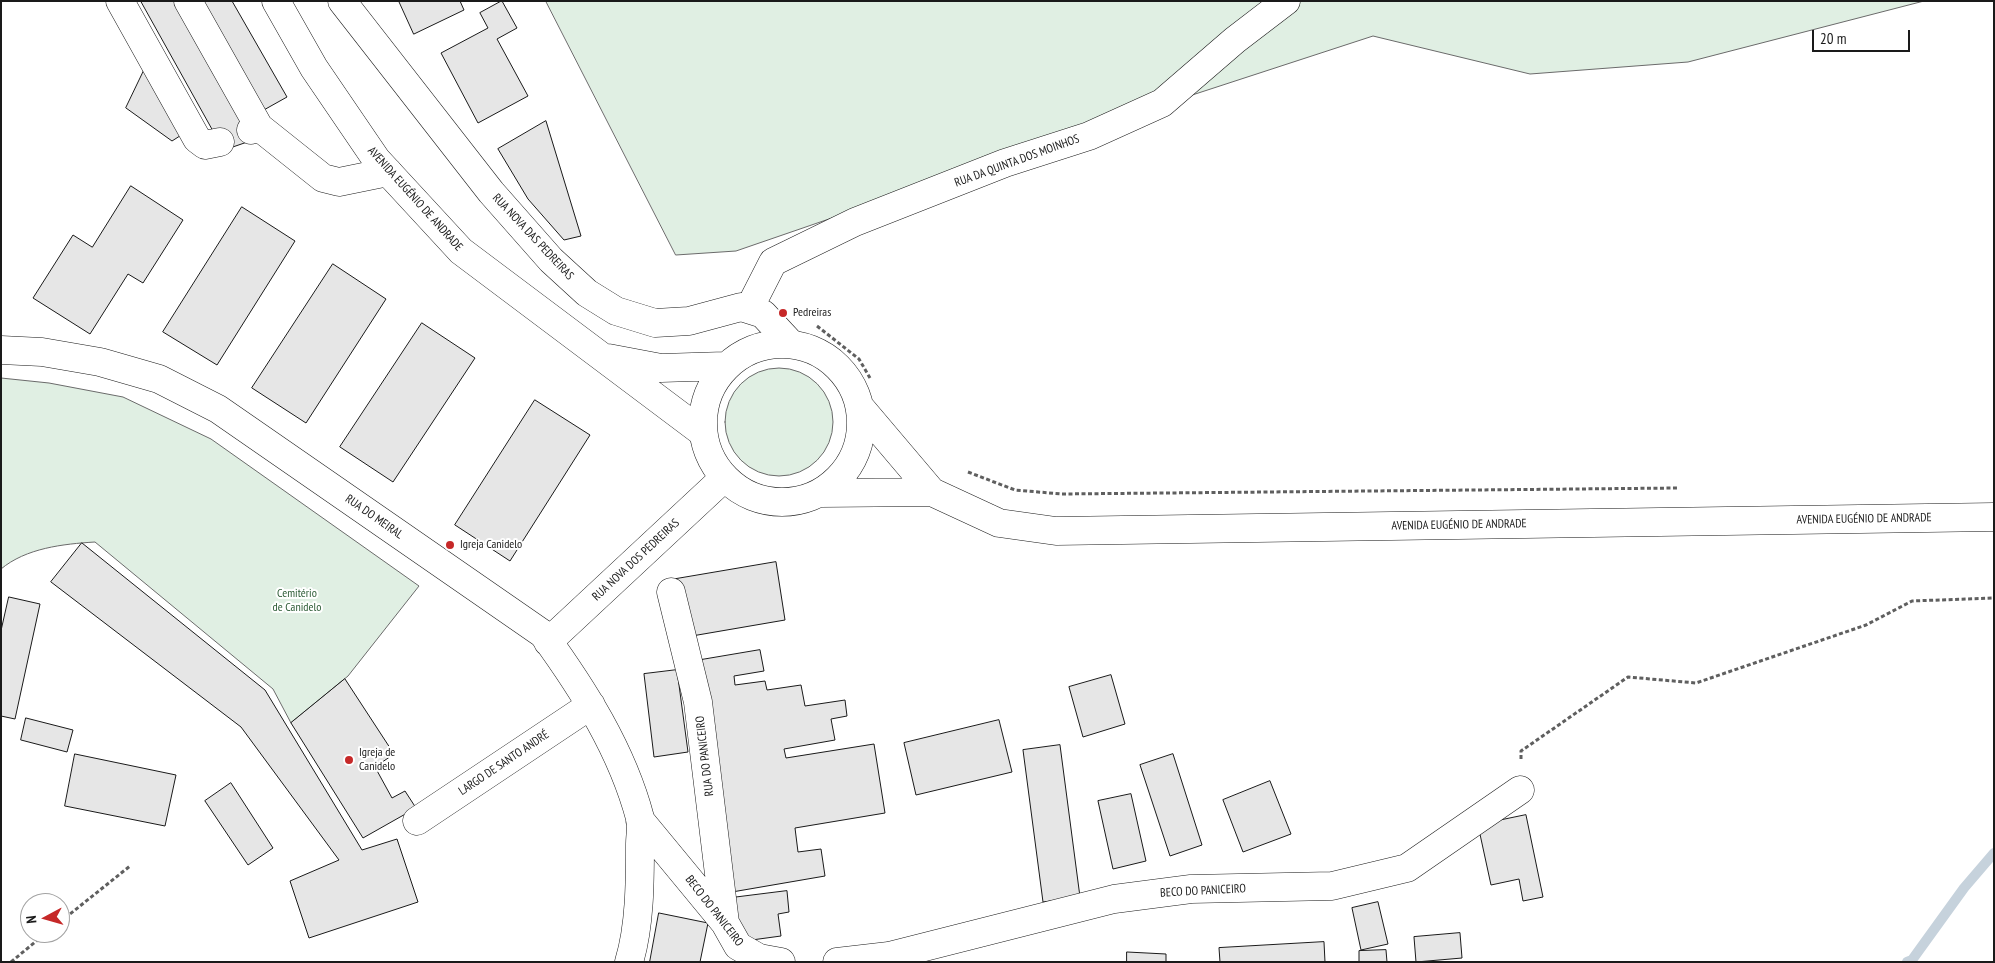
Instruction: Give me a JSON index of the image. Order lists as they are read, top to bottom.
{
  "streets": {
    "street": [
      "RUA DA QUINTA DOS MOINHOS",
      "AVENIDA EUGÉNIO DE ANDRADE",
      "RUA NOVA DAS PEDREIRAS",
      "RUA DO MEIRAL",
      "RUA NOVA DOS PEDREIRAS",
      "RUA DO PANICEIRO",
      "LARGO DE SANTO ANDRÉ",
      "BECO DO PANICEIRO"
    ]
  },
  "crossings": [
    ["RUA DA QUINTA DOS MOINHOS", "RUA NOVA DAS PEDREIRAS"],
    ["AVENIDA EUGÉNIO DE ANDRADE", "RUA NOVA DOS PEDREIRAS"],
    ["RUA DO MEIRAL", "RUA NOVA DOS PEDREIRAS"],
    ["RUA DO MEIRAL", "LARGO DE SANTO ANDRÉ"],
    ["RUA DO MEIRAL", "BECO DO PANICEIRO"],
    ["RUA DO PANICEIRO", "BECO DO PANICEIRO"]
  ],
  "parks": ["Cemitério de Canidelo"],
  "places": ["Pedreiras", "Igreja Canidelo", "Igreja de Canidelo"],
  "scale_bar": "20 m",
  "north": "left"
}
